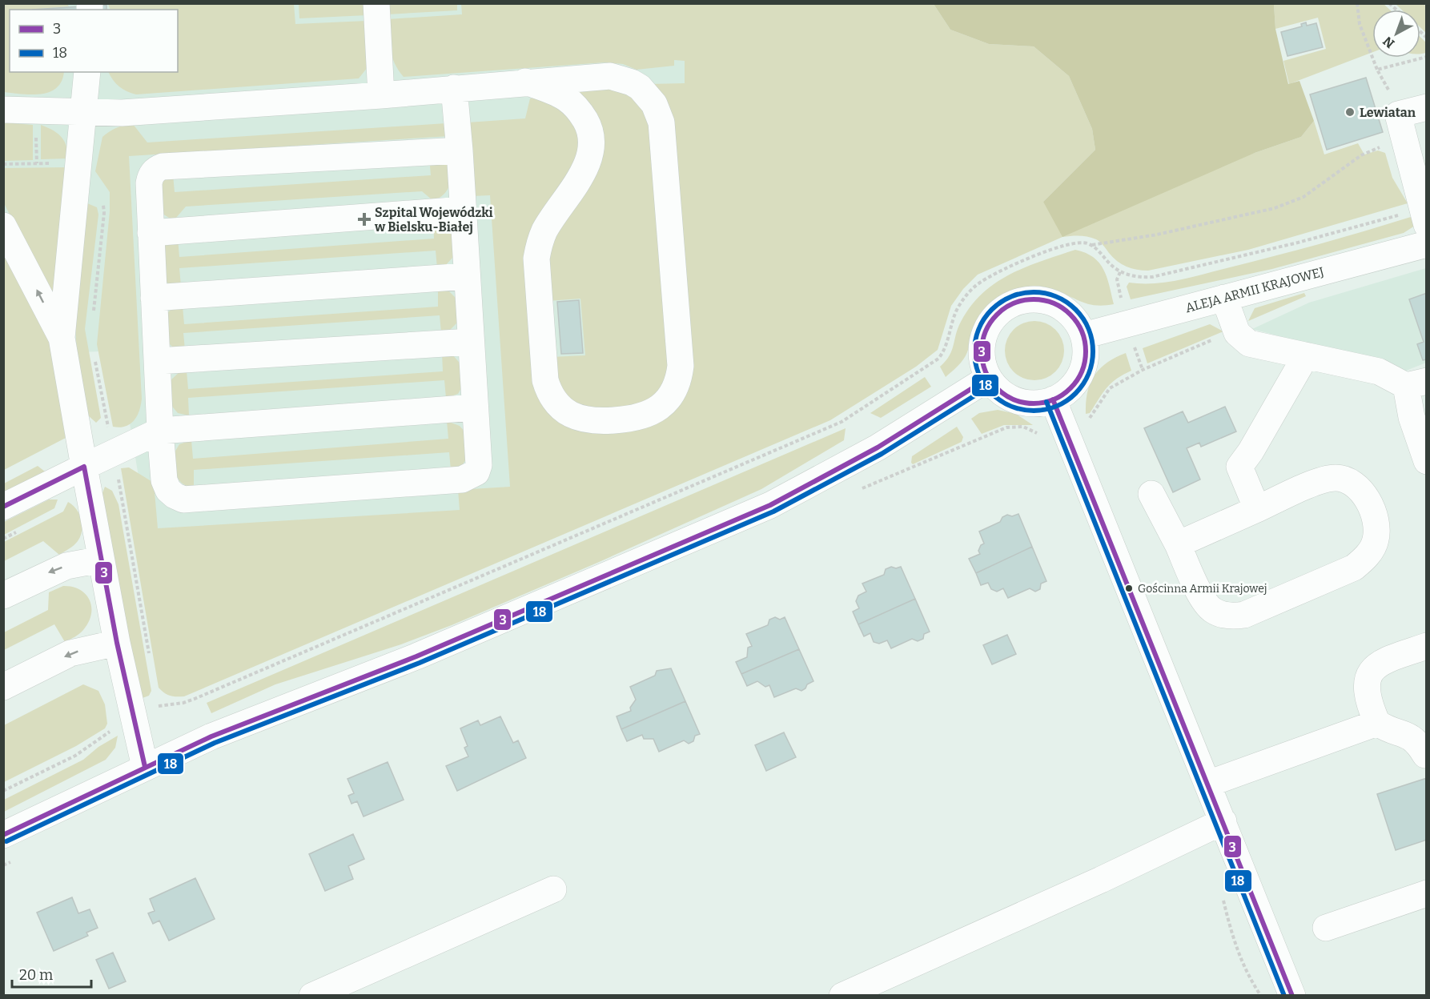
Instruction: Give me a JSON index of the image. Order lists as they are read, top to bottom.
{
  "streets": {
    "street": ["ALEJA ARMII KRAJOWEJ"]
  },
  "places": {
    "other": ["Lewiatan", "Gościnna Armii Krajowej"],
    "health": ["Szpital Wojewódzki w Bielsku-Białej"]
  },
  "lines": ["transit line 18", "transit line 3"],
  "legend": ["3", "18"],
  "scale_bar": "20 m",
  "north": "bottom left"
}
